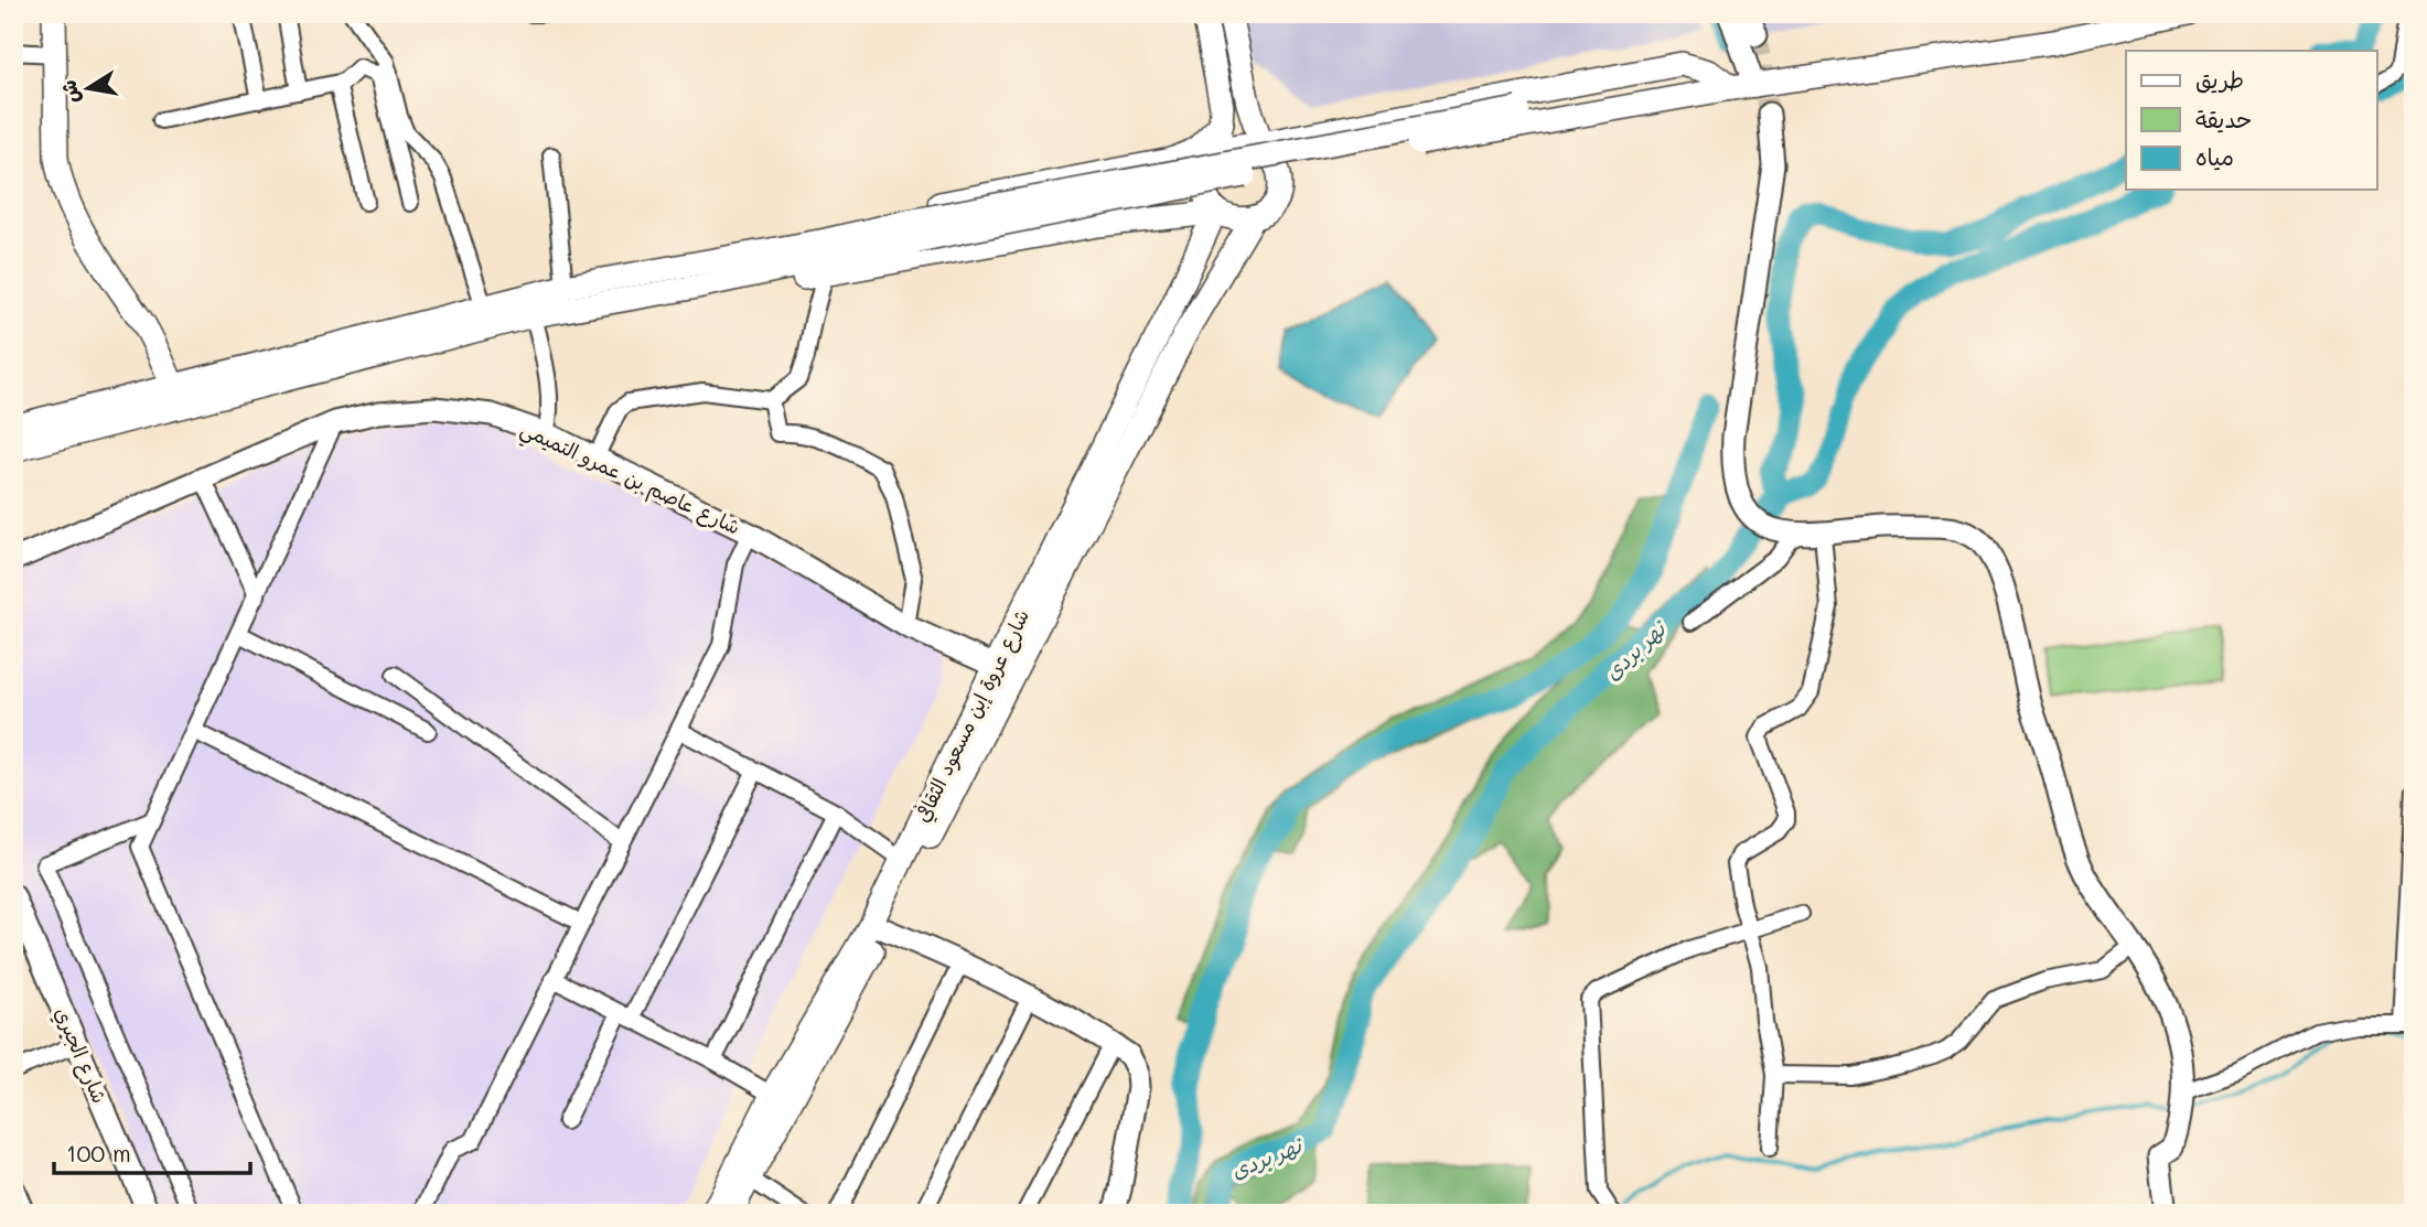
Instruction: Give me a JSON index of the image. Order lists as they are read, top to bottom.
{
  "streets": {
    "main road": ["شارع عروة إبن مسعود الثقافي"],
    "street": ["شارع عاصم بن عمرو التميمي", "شارع الجبري"]
  },
  "crossings": [
    ["شارع عاصم بن عمرو التميمي", "شارع عروة إبن مسعود الثقافي"]
  ],
  "water": ["نهر بردى"],
  "legend": ["طريق", "حديقة", "مياه"],
  "scale_bar": "100 m",
  "north": "left"
}
